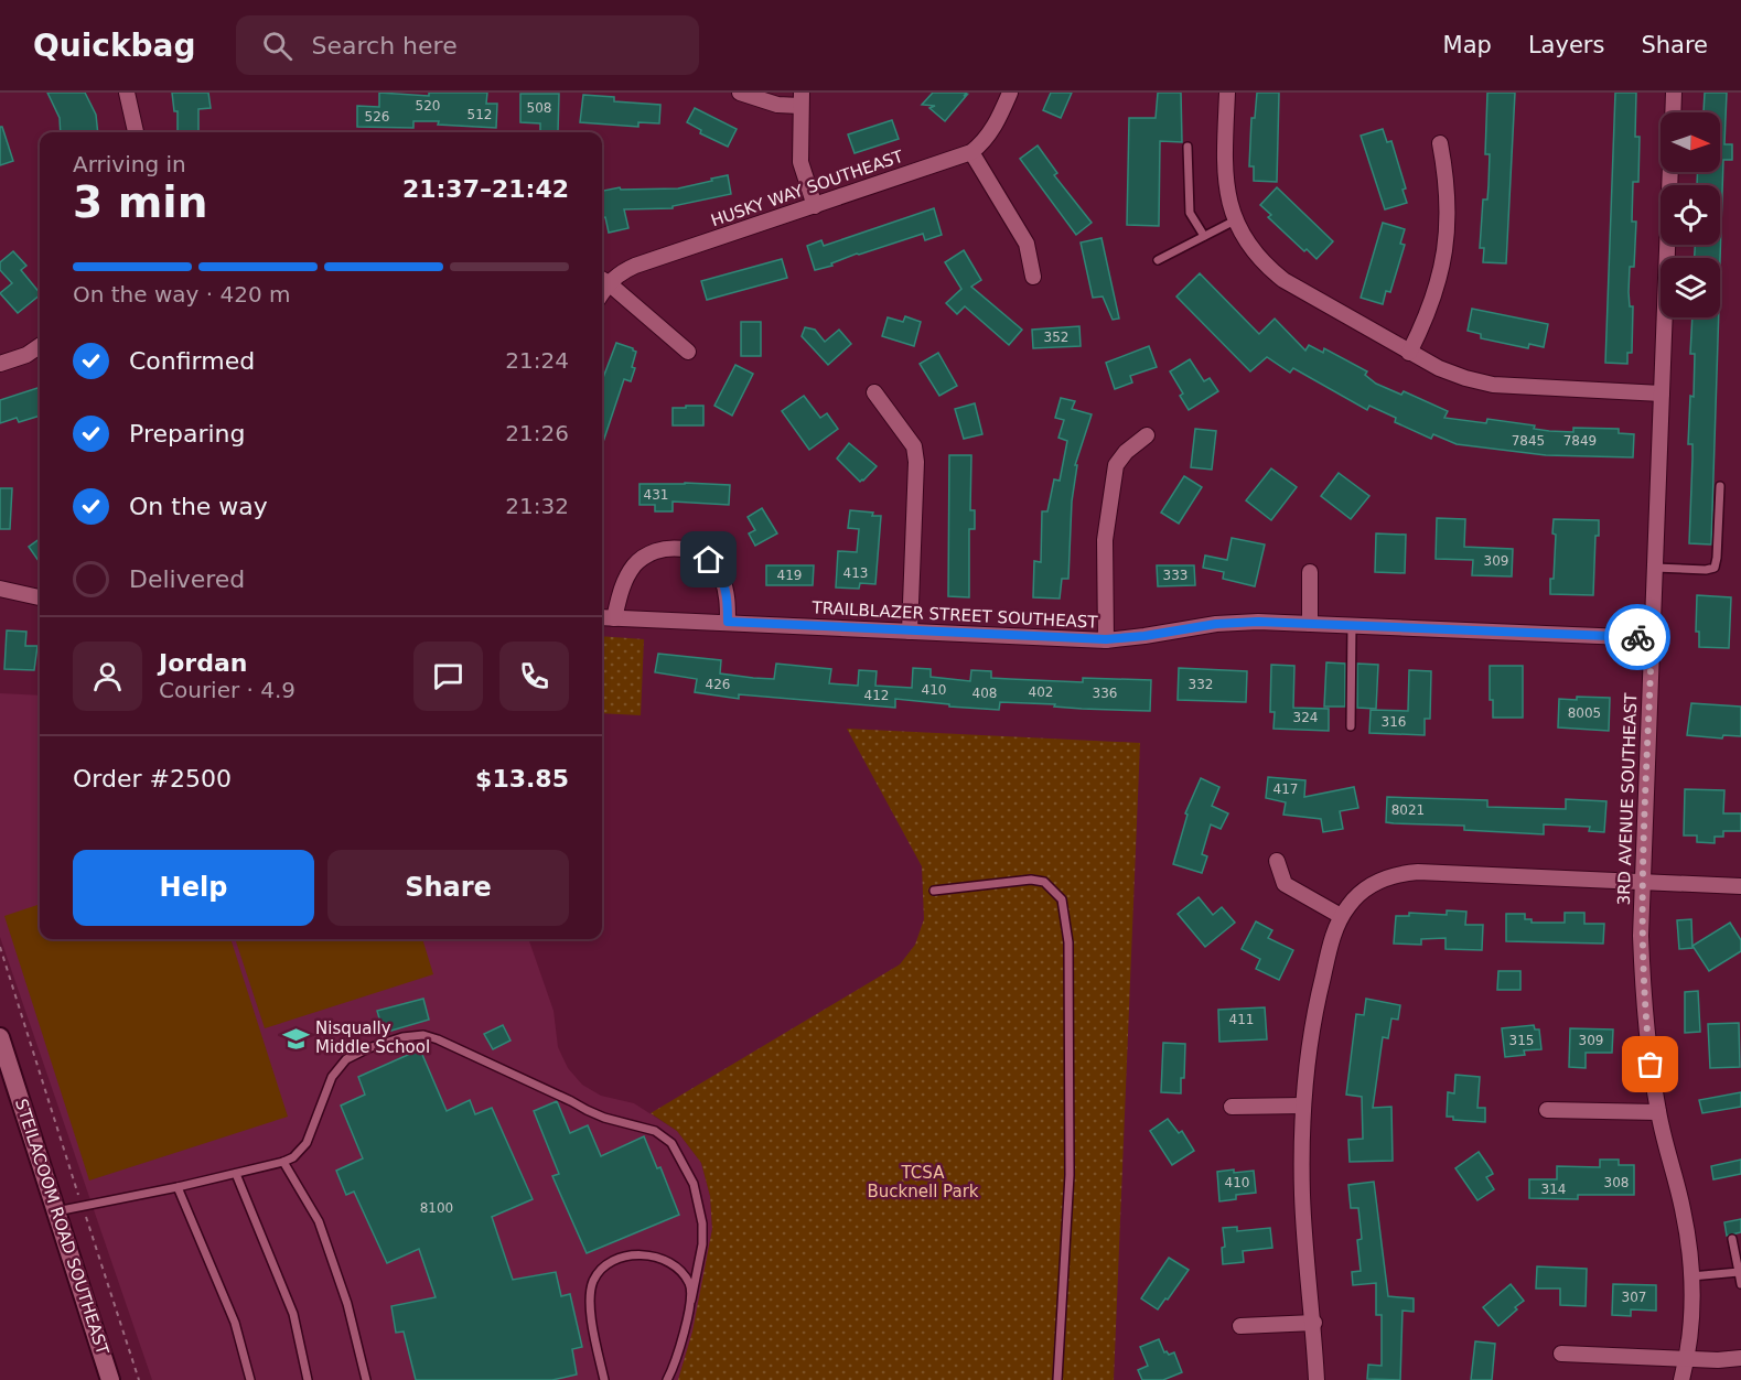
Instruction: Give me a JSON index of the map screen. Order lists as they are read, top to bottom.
{
  "streets": {
    "street": [
      "HUSKY WAY SOUTHEAST",
      "TRAILBLAZER STREET SOUTHEAST",
      "3RD AVENUE SOUTHEAST",
      "STEILACOOM ROAD SOUTHEAST"
    ]
  },
  "crossings": [
    ["TRAILBLAZER STREET SOUTHEAST", "3RD AVENUE SOUTHEAST"]
  ],
  "parks": ["TCSA Bucknell Park"],
  "places": {
    "school or university": ["Nisqually Middle School"]
  },
  "house_numbers": [
    "520",
    "508",
    "512",
    "526",
    "352",
    "7845",
    "7849",
    "431",
    "309",
    "413",
    "419",
    "333",
    "426",
    "332",
    "410",
    "402",
    "408",
    "336",
    "412",
    "8005",
    "324",
    "316",
    "417",
    "8021",
    "411",
    "315",
    "309",
    "410",
    "308",
    "314",
    "8100",
    "307"
  ],
  "north": "right",
  "page": {
    "header": "Quickbag",
    "search": "Search here",
    "nav": ["Map", "Layers", "Share"],
    "heading": ["3 min", "Arriving in", "21:37–21:42"],
    "panel": [
      "Jordan",
      "Courier · 4.9",
      "Order #2500",
      "$13.85"
    ],
    "bar": "On the way · 420 m",
    "list": [
      ["Confirmed", "21:24"],
      ["Preparing", "21:26"],
      ["On the way", "21:32"],
      "Delivered"
    ],
    "buttons": ["Help", "Share"]
  }
}
